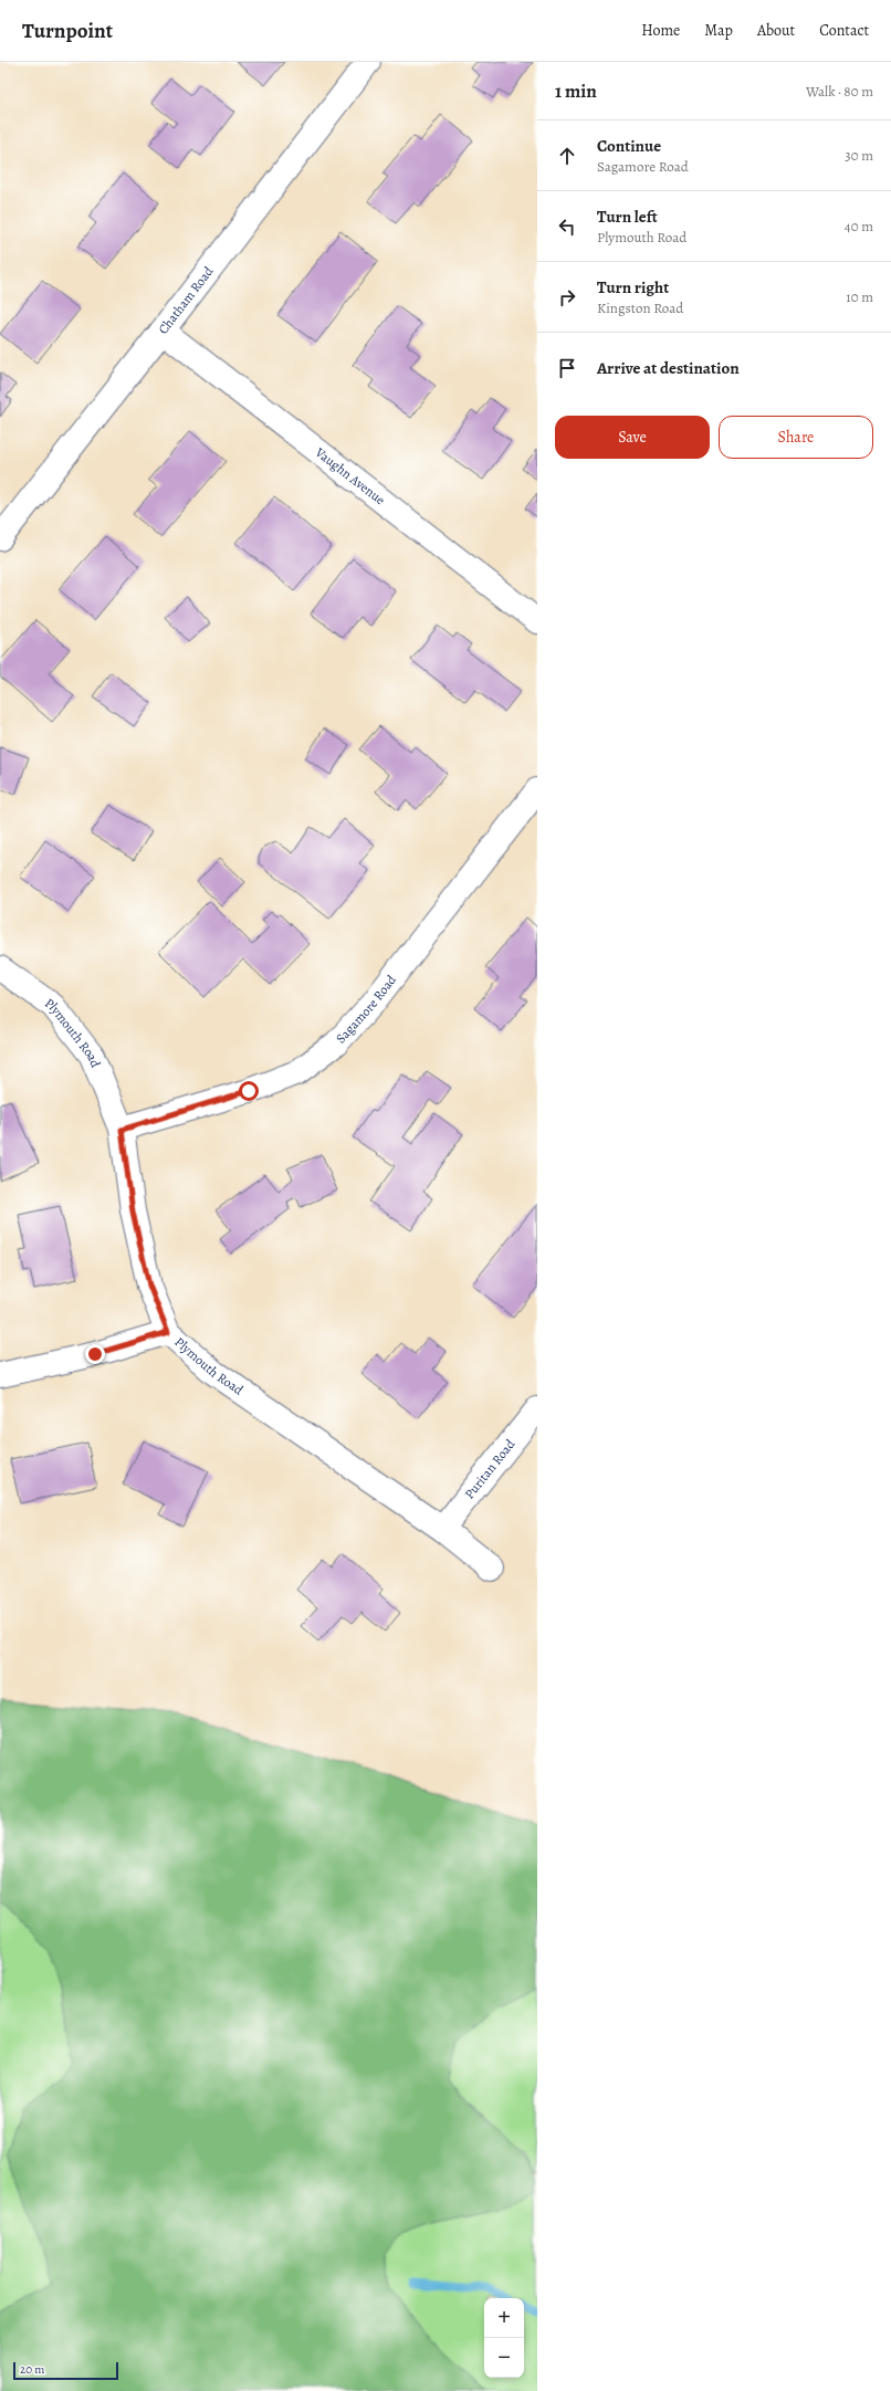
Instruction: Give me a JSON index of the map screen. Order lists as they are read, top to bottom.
{
  "streets": {
    "street": [
      "Chatham Road",
      "Vaughn Avenue",
      "Sagamore Road",
      "Plymouth Road",
      "Puritan Road"
    ]
  },
  "crossings": [
    ["Chatham Road", "Vaughn Avenue"],
    ["Sagamore Road", "Plymouth Road"],
    ["Plymouth Road", "Puritan Road"]
  ],
  "scale_bar": "20 m",
  "page": {
    "header": "Turnpoint",
    "nav": [
      "Home",
      "Map",
      "About",
      "Contact"
    ],
    "heading": ["1 min", "Walk · 80 m"],
    "list": [
      ["Continue", "Sagamore Road", "30 m"],
      ["Turn left", "Plymouth Road", "40 m"],
      ["Turn right", "Kingston Road", "10 m"],
      "Arrive at destination"
    ],
    "buttons": ["Save", "Share"],
    "map_buttons": ["+", "−"],
    "scale": "20 m"
  }
}
